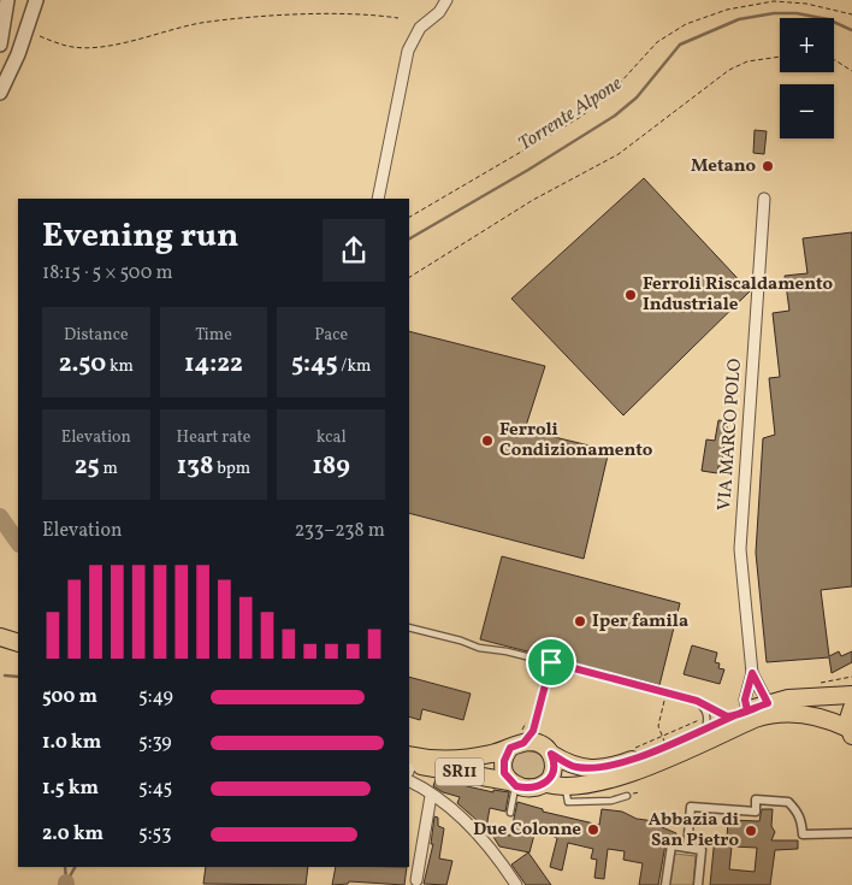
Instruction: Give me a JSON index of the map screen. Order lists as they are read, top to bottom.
{
  "streets": {
    "main road": ["SR11"],
    "street": ["VIA MARCO POLO"]
  },
  "water": ["Torrente Alpone"],
  "places": [
    "Metano",
    "Ferroli Riscaldamento Industriale",
    "Ferroli Condizionamento",
    "Iper famila",
    "Due Colonne",
    "Abbazia di San Pietro"
  ],
  "page": {
    "map_buttons": ["+", "−"],
    "heading": ["Evening run", "18:15 · 5 × 500 m"],
    "stats": [
      ["Distance", "2.50 km"],
      ["Time", "14:22"],
      ["Pace", "5:45 /km"],
      ["Elevation", "25 m"],
      ["Heart rate", "138 bpm"],
      ["kcal", "189"]
    ],
    "chart": ["Elevation", "233–238 m"],
    "list": [
      {
        "name": "500 m",
        "note": "5:49"
      },
      {
        "name": "1.0 km",
        "note": "5:39"
      },
      {
        "name": "1.5 km",
        "note": "5:45"
      },
      {
        "name": "2.0 km",
        "note": "5:53"
      }
    ]
  }
}
